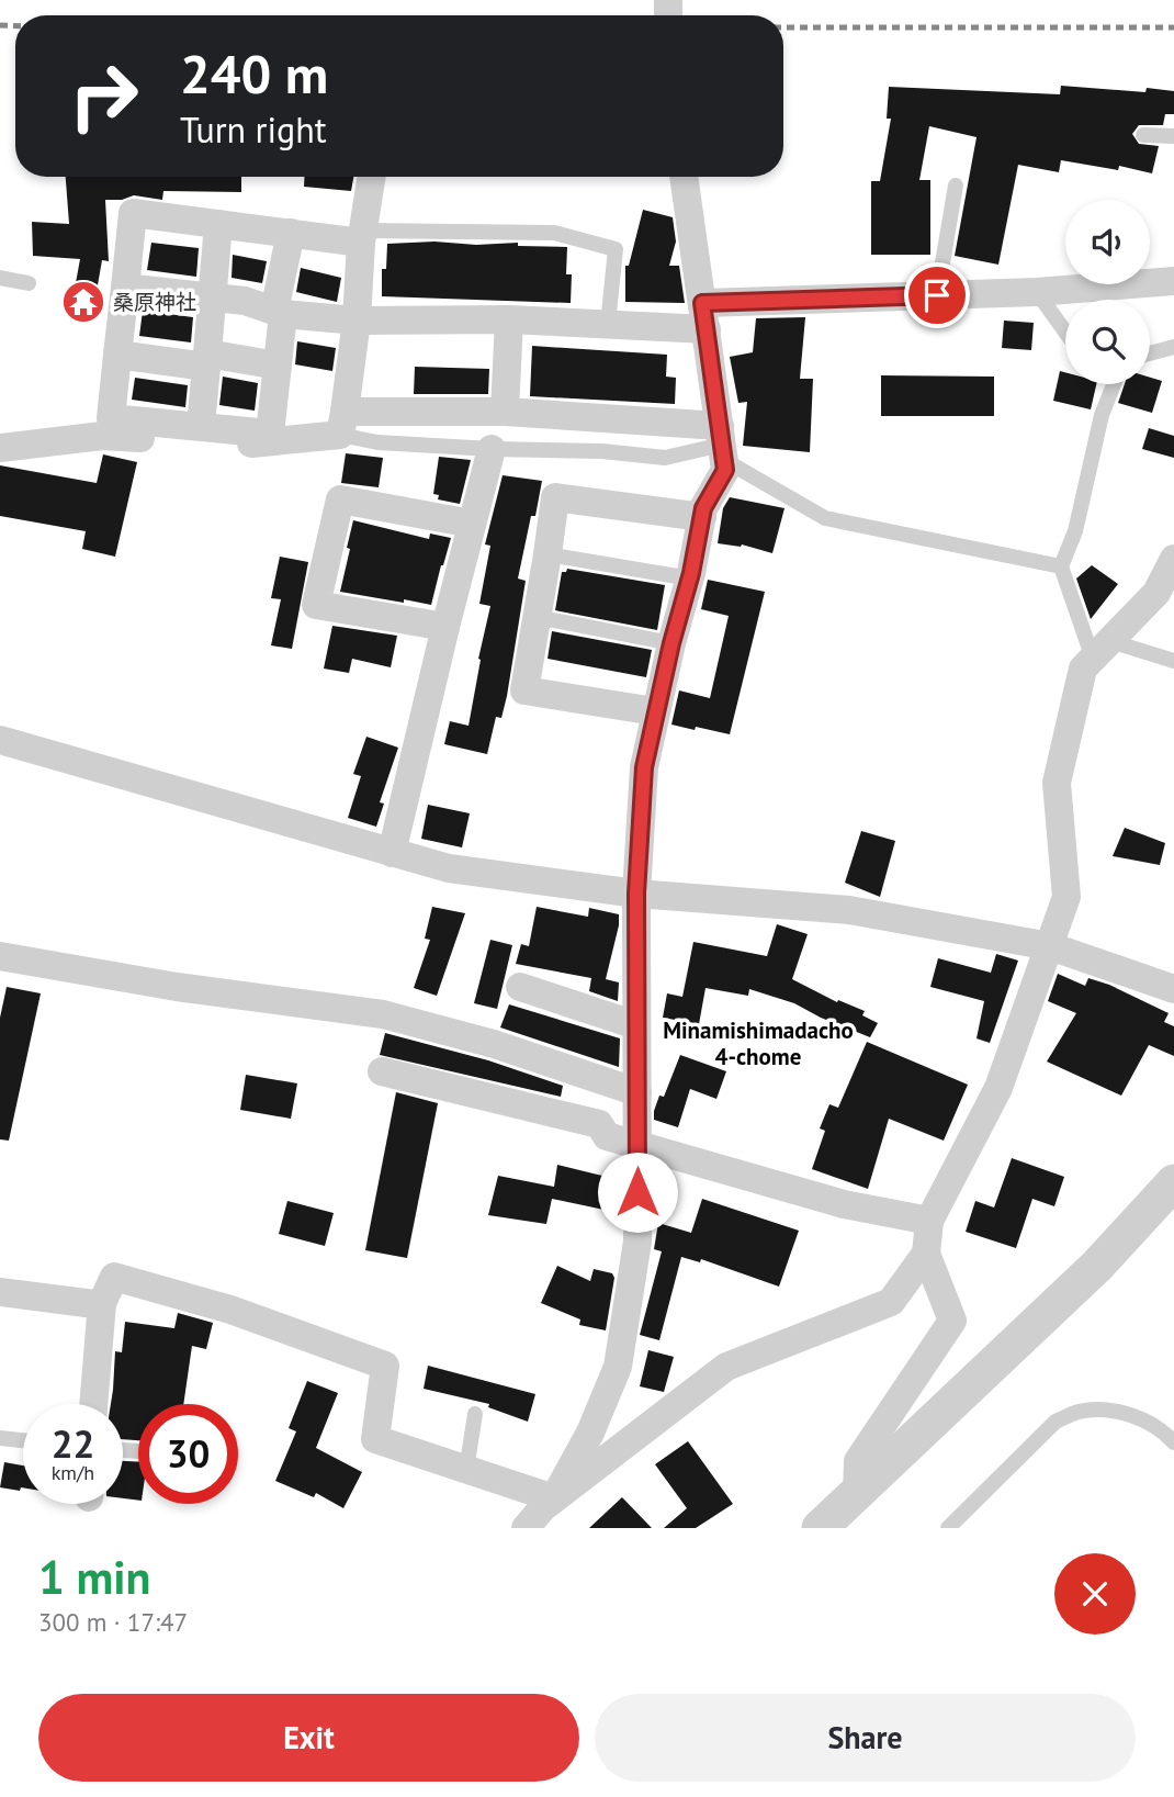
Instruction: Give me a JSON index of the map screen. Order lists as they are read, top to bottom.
{
  "districts": ["Minamishimadacho 4-chome"],
  "places": {
    "temple": ["桑原神社"]
  },
  "page": {
    "turn": ["240 m", "Turn right"],
    "speed": "22 km/h",
    "limit": "30",
    "heading": ["1 min", "300 m · 17:47"],
    "buttons": ["Exit", "Share"]
  }
}
